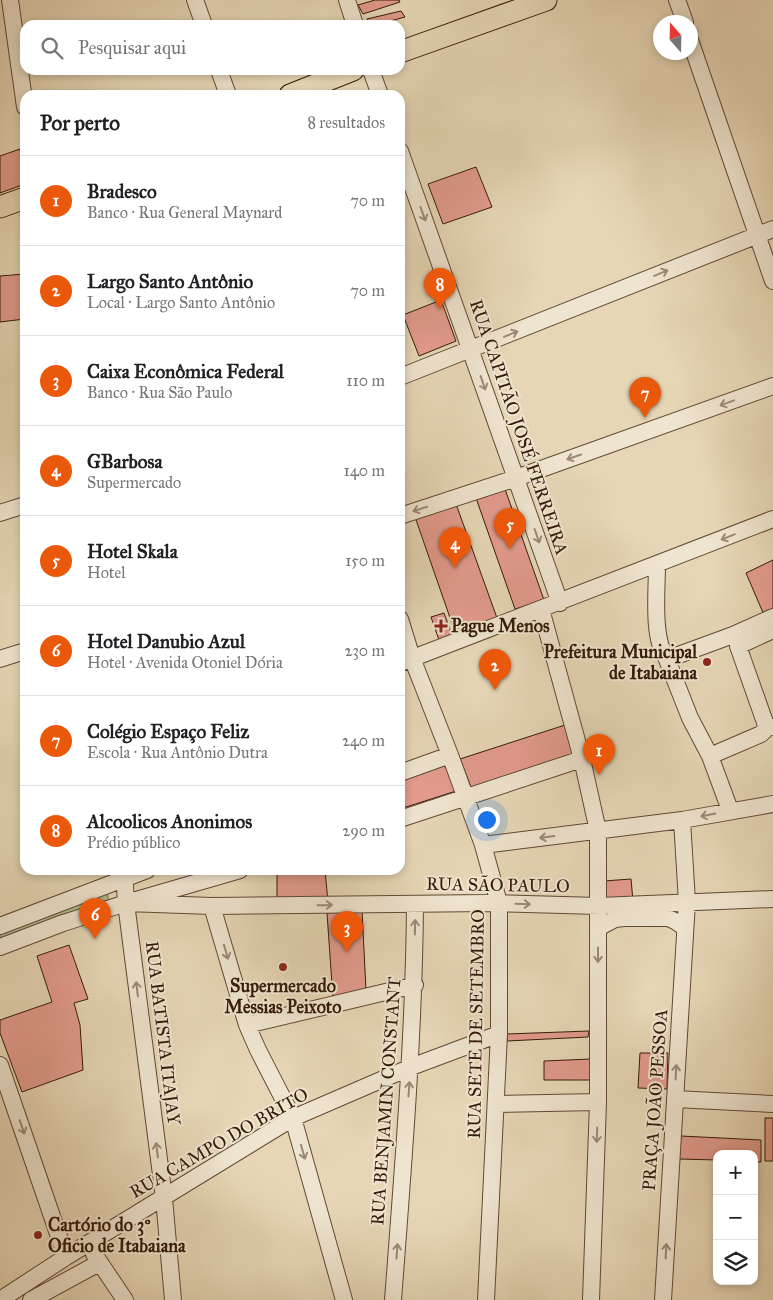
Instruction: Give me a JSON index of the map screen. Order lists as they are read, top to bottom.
{
  "streets": {
    "street": [
      "RUA CAPITÃO JOSÉ FERREIRA",
      "RUA SÃO PAULO",
      "RUA SETE DE SETEMBRO",
      "RUA BATISTA ITAJAY",
      "PRAÇA JOÃO PESSOA",
      "RUA BENJAMIN CONSTANT",
      "RUA CAMPO DO BRITO"
    ]
  },
  "crossings": [
    ["RUA SÃO PAULO", "RUA SETE DE SETEMBRO"],
    ["RUA SÃO PAULO", "RUA BATISTA ITAJAY"],
    ["RUA SÃO PAULO", "PRAÇA JOÃO PESSOA"],
    ["RUA SÃO PAULO", "RUA BENJAMIN CONSTANT"],
    ["RUA SETE DE SETEMBRO", "RUA CAMPO DO BRITO"],
    ["RUA BATISTA ITAJAY", "RUA CAMPO DO BRITO"],
    ["RUA BENJAMIN CONSTANT", "RUA CAMPO DO BRITO"]
  ],
  "one_way": ["RUA CAPITÃO JOSÉ FERREIRA"],
  "places": {
    "health": ["Pague Menos"],
    "other": ["Prefeitura Municipal de Itabaiana", "Supermercado Messias Peixoto", "Cartório do 3º Oficio de Itabaiana"]
  },
  "north": "top",
  "page": {
    "search": "Pesquisar aqui",
    "heading": ["Por perto", "8 resultados"],
    "list": [
      {
        "mark": "1",
        "name": "Bradesco",
        "note": "Banco · Rua General Maynard",
        "value": "70 m"
      },
      {
        "mark": "2",
        "name": "Largo Santo Antônio",
        "note": "Local · Largo Santo Antônio",
        "value": "70 m"
      },
      {
        "mark": "3",
        "name": "Caixa Econômica Federal",
        "note": "Banco · Rua São Paulo",
        "value": "110 m"
      },
      {
        "mark": "4",
        "name": "GBarbosa",
        "note": "Supermercado",
        "value": "140 m"
      },
      {
        "mark": "5",
        "name": "Hotel Skala",
        "note": "Hotel",
        "value": "150 m"
      },
      {
        "mark": "6",
        "name": "Hotel Danubio Azul",
        "note": "Hotel · Avenida Otoniel Dória",
        "value": "230 m"
      },
      {
        "mark": "7",
        "name": "Colégio Espaço Feliz",
        "note": "Escola · Rua Antônio Dutra",
        "value": "240 m"
      },
      {
        "mark": "8",
        "name": "Alcoolicos Anonimos",
        "note": "Prédio público",
        "value": "290 m"
      }
    ],
    "pins": [
      "8",
      "7",
      "5",
      "4",
      "2",
      "1",
      "6",
      "3"
    ],
    "map_buttons": ["+", "−"]
  }
}
